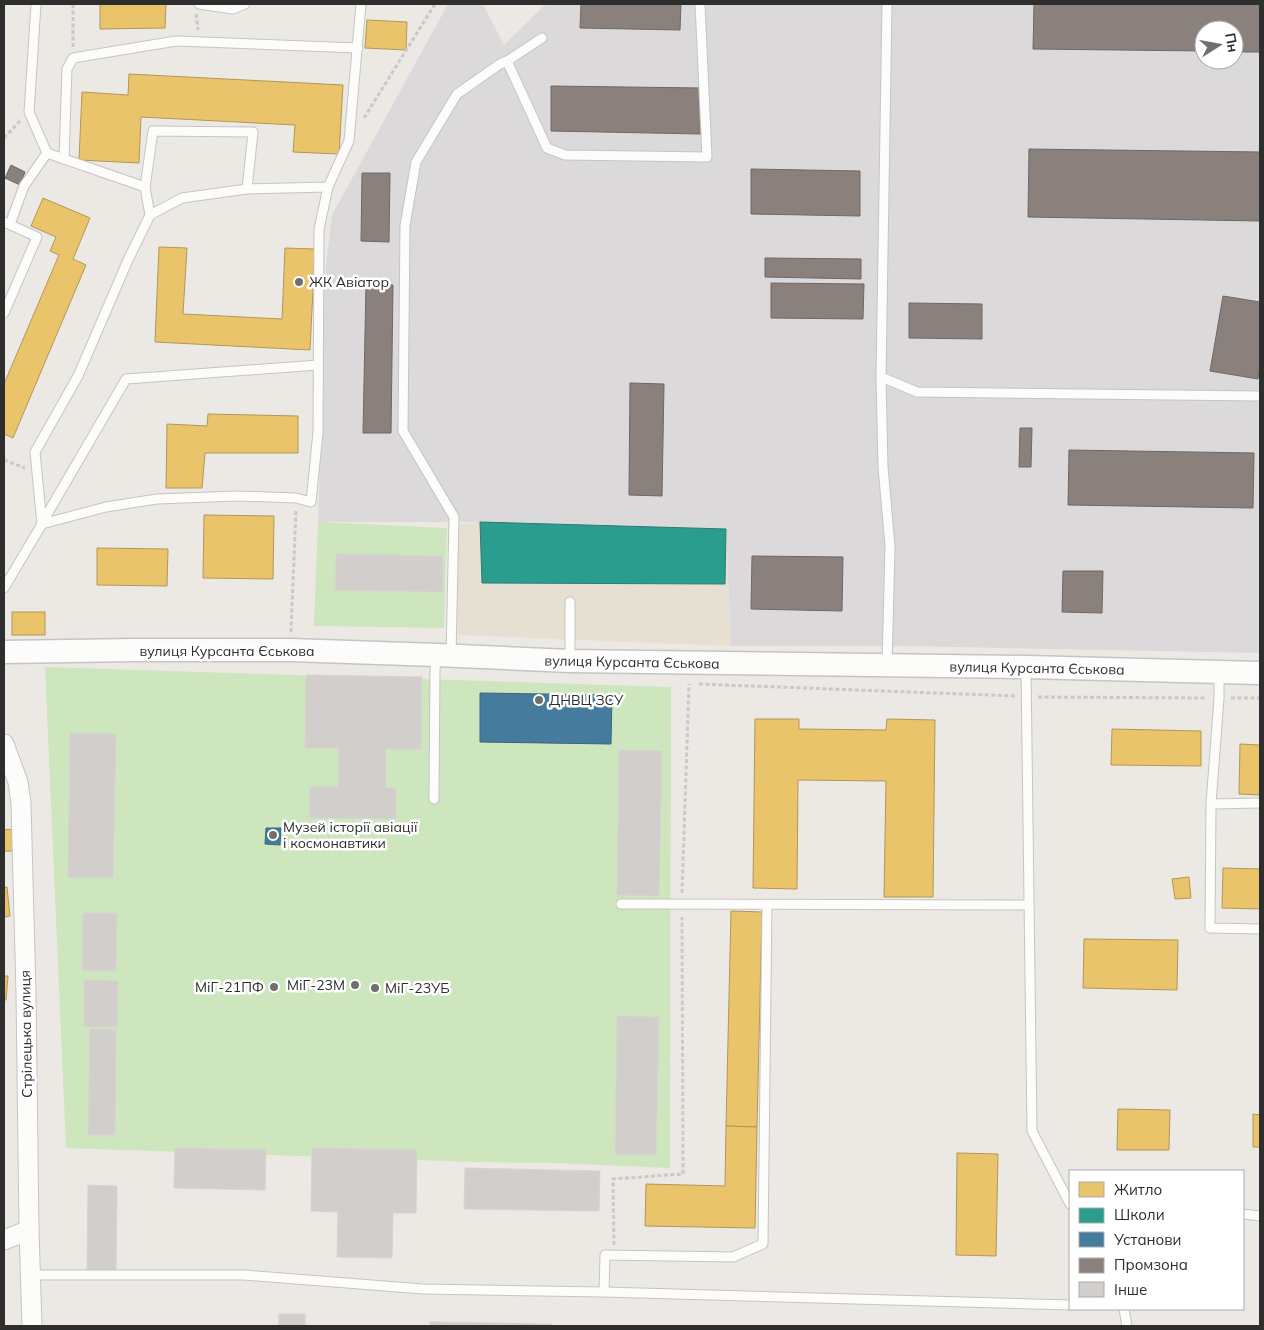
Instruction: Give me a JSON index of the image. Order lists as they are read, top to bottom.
{
  "streets": {
    "street": ["вулиця Курсанта Єськова", "Стрілецька вулиця"]
  },
  "places": [
    "ЖК Авіатор",
    "ДНВЦ ЗСУ",
    "Музей історії авіації і космонавтики",
    "МіГ-23М",
    "МіГ-21ПФ",
    "МіГ-23УБ"
  ],
  "legend": [
    "Житло",
    "Школи",
    "Установи",
    "Промзона",
    "Інше"
  ],
  "north": "right"
}
